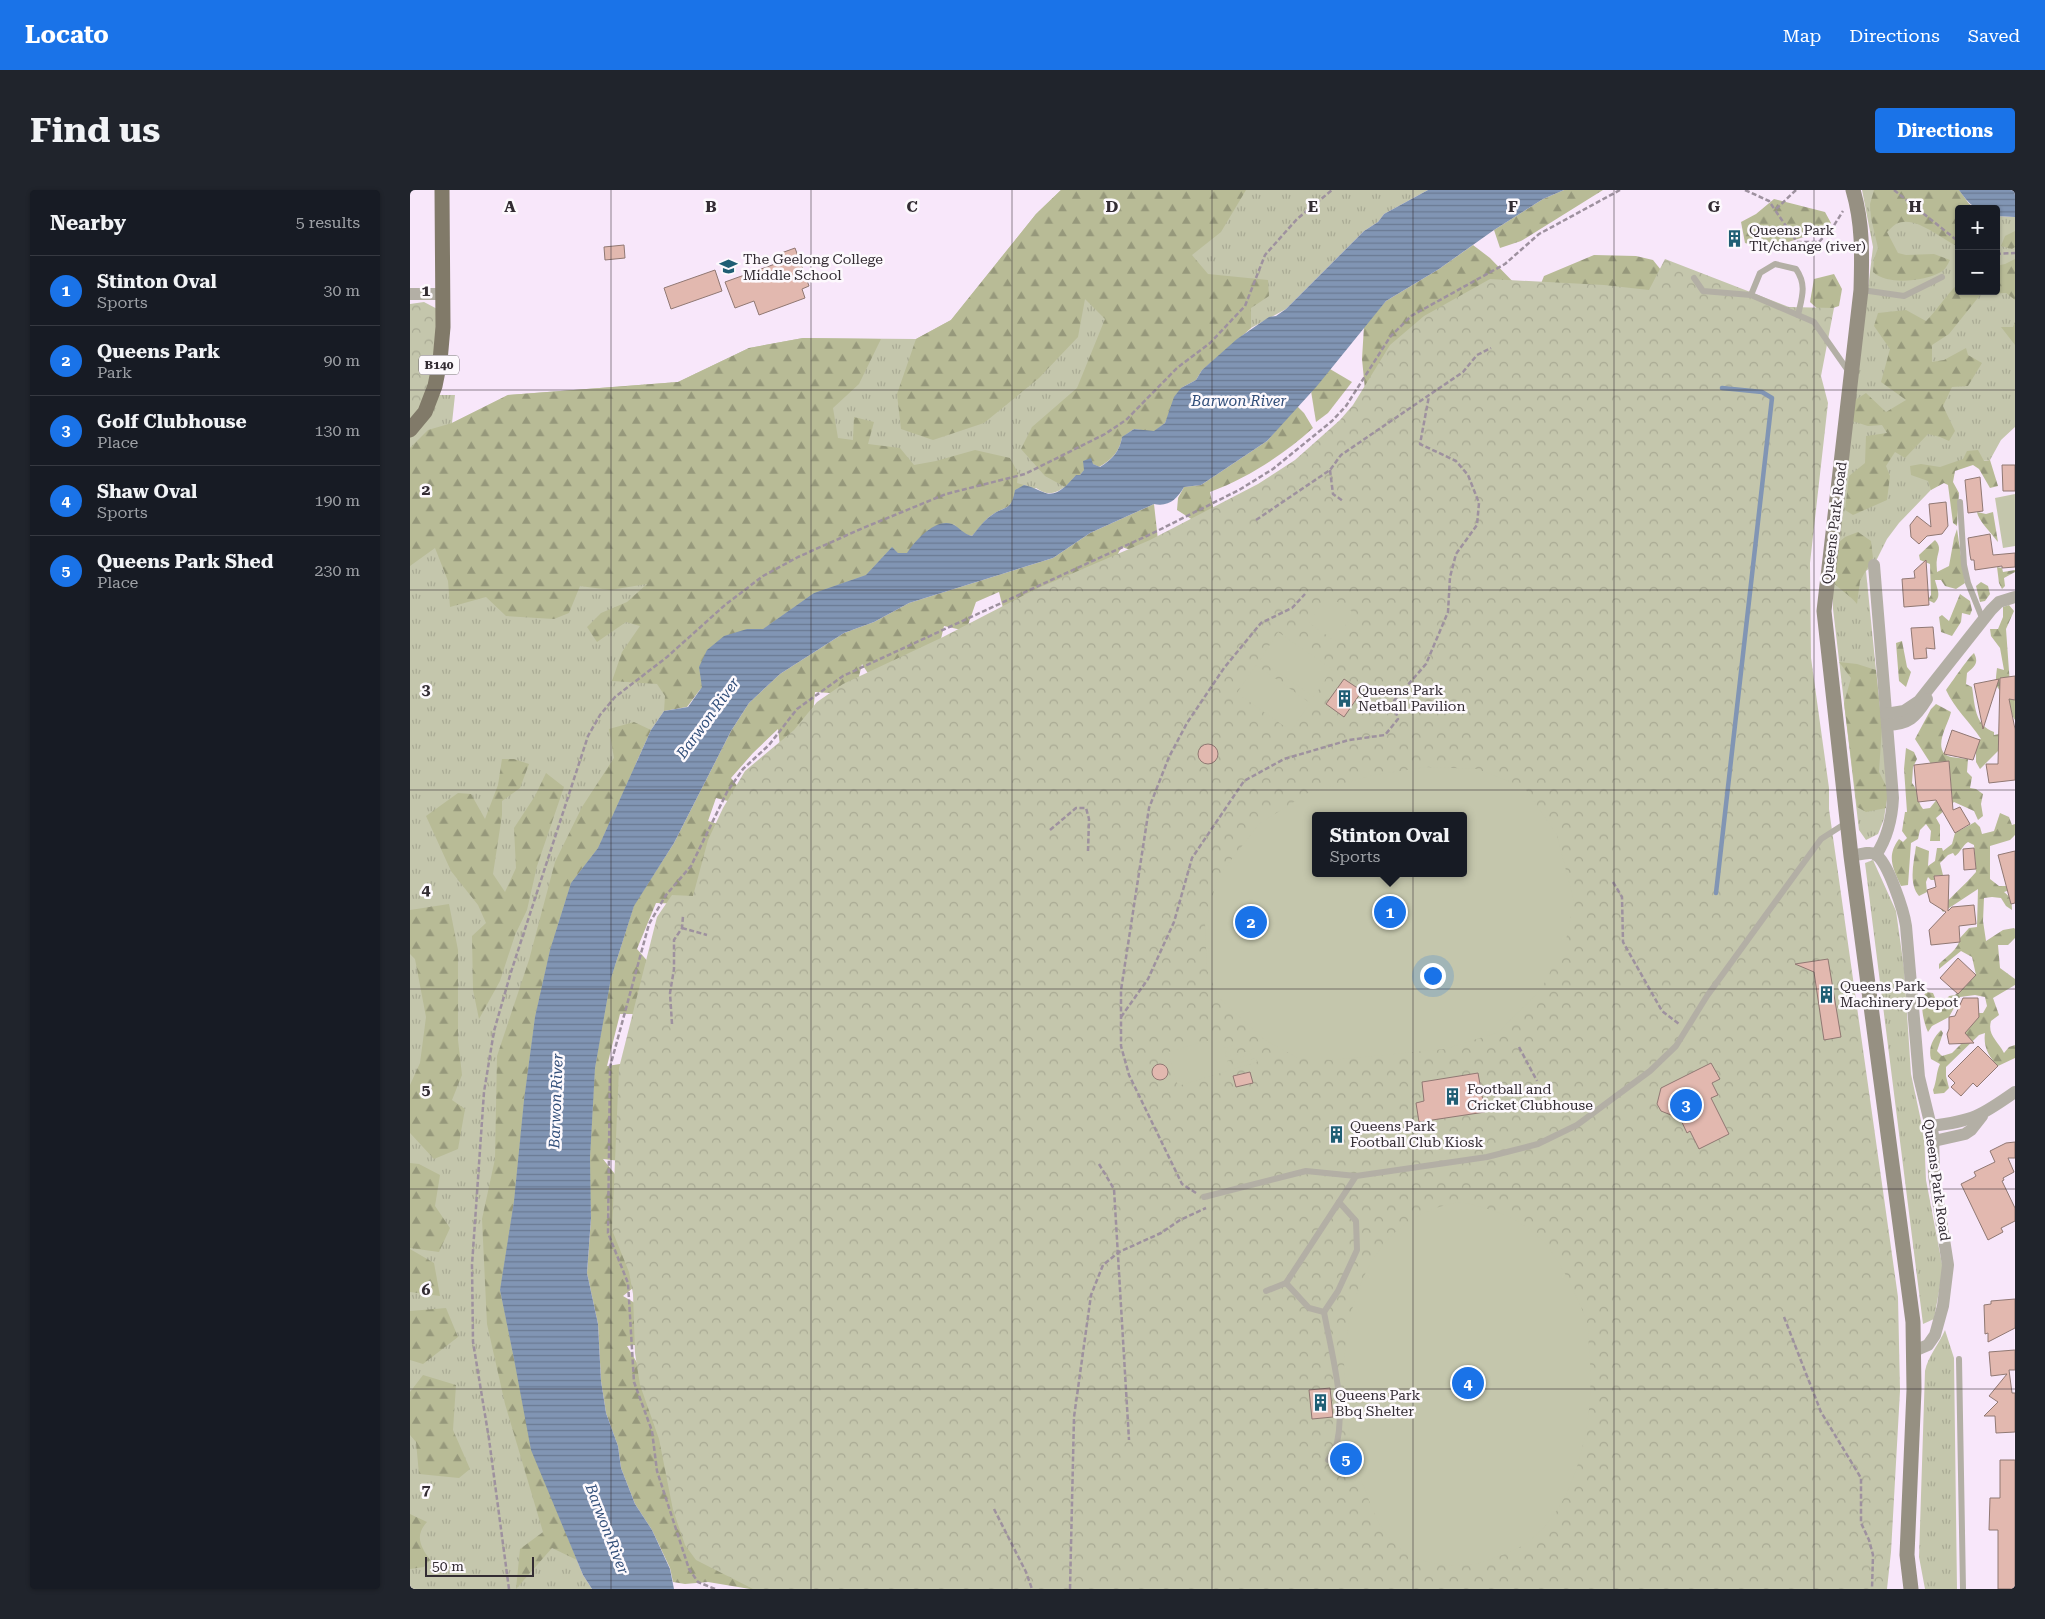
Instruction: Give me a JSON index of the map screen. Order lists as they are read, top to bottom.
{
  "streets": {
    "main road": ["B140", "Queens Park Road"]
  },
  "water": ["Barwon River"],
  "places": {
    "building": [
      "Queens Park Tlt/change (river)",
      "Queens Park Netball Pavilion",
      "Queens Park Machinery Depot",
      "Football and Cricket Clubhouse",
      "Queens Park Football Club Kiosk",
      "Queens Park Bbq Shelter"
    ],
    "school or university": ["The Geelong College Middle School"]
  },
  "scale_bar": "50 m",
  "page": {
    "header": "Locato",
    "nav": ["Map", "Directions", "Saved"],
    "buttons": "Directions",
    "title": "Find us",
    "heading": ["Nearby", "5 results"],
    "map_buttons": ["+", "−"],
    "list": [
      {
        "mark": "1",
        "name": "Stinton Oval",
        "note": "Sports",
        "value": "30 m"
      },
      {
        "mark": "2",
        "name": "Queens Park",
        "note": "Park",
        "value": "90 m"
      },
      {
        "mark": "3",
        "name": "Golf Clubhouse",
        "note": "Place",
        "value": "130 m"
      },
      {
        "mark": "4",
        "name": "Shaw Oval",
        "note": "Sports",
        "value": "190 m"
      },
      {
        "mark": "5",
        "name": "Queens Park Shed",
        "note": "Place",
        "value": "230 m"
      }
    ],
    "popup": ["Stinton Oval", "Sports"],
    "pins": [
      "1",
      "2",
      "3",
      "4",
      "5"
    ],
    "scale": "50 m"
  },
  "grid": {
    "columns": [
      "A",
      "B",
      "C",
      "D",
      "E",
      "F",
      "G",
      "H"
    ],
    "rows": [
      "1",
      "2",
      "3",
      "4",
      "5",
      "6",
      "7"
    ]
  }
}
